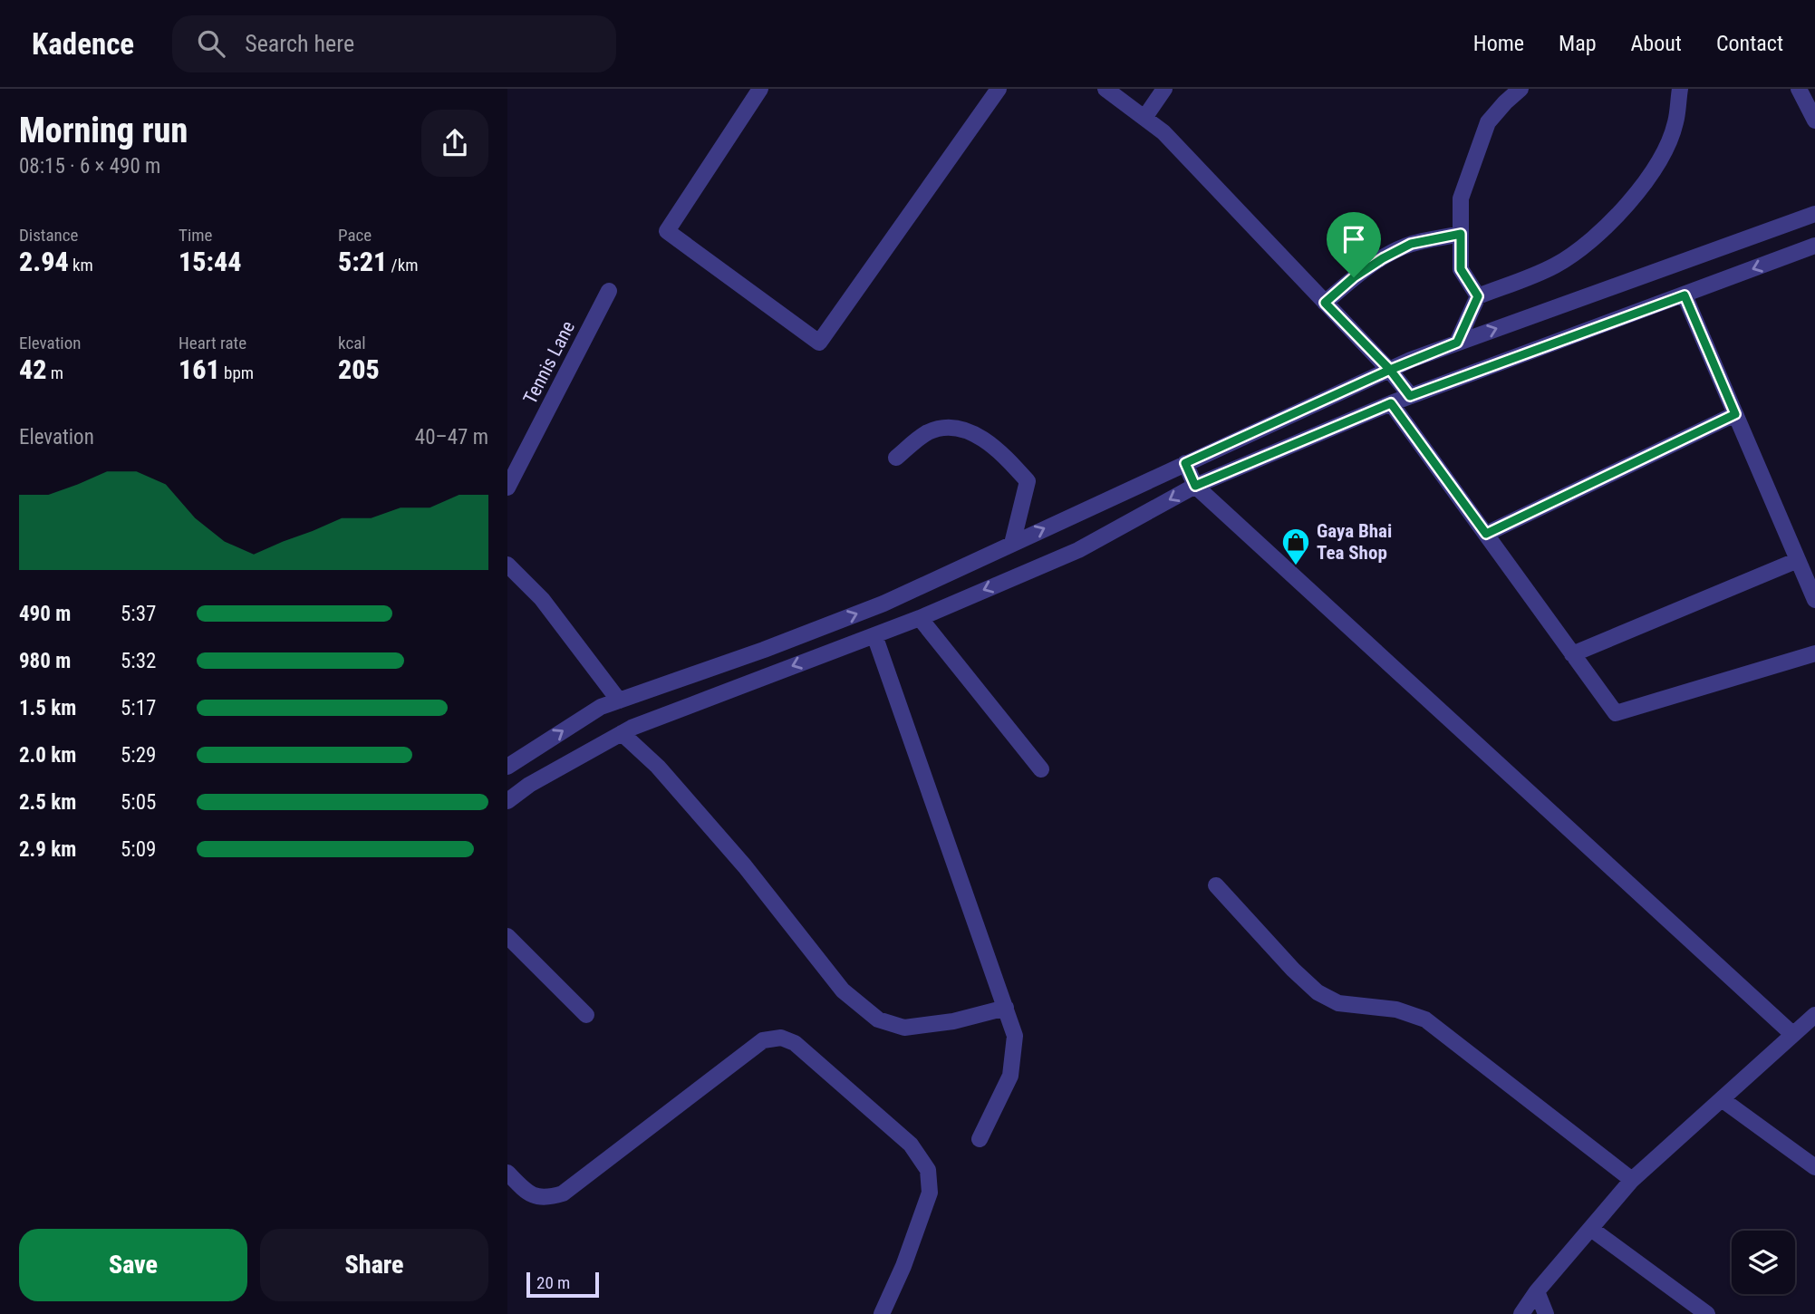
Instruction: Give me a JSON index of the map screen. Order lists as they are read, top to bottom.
{
  "streets": {
    "street": ["Tennis Lane"]
  },
  "places": {
    "shop": ["Gaya Bhai Tea Shop"]
  },
  "scale_bar": "20 m",
  "page": {
    "header": "Kadence",
    "search": "Search here",
    "nav": [
      "Home",
      "Map",
      "About",
      "Contact"
    ],
    "heading": ["Morning run", "08:15 · 6 × 490 m"],
    "stats": [
      ["Distance", "2.94 km"],
      ["Time", "15:44"],
      ["Pace", "5:21 /km"],
      ["Elevation", "42 m"],
      ["Heart rate", "161 bpm"],
      ["kcal", "205"]
    ],
    "chart": ["Elevation", "40–47 m"],
    "list": [
      {
        "name": "490 m",
        "note": "5:37"
      },
      {
        "name": "980 m",
        "note": "5:32"
      },
      {
        "name": "1.5 km",
        "note": "5:17"
      },
      {
        "name": "2.0 km",
        "note": "5:29"
      },
      {
        "name": "2.5 km",
        "note": "5:05"
      },
      {
        "name": "2.9 km",
        "note": "5:09"
      }
    ],
    "buttons": ["Save", "Share"],
    "scale": "20 m"
  }
}
